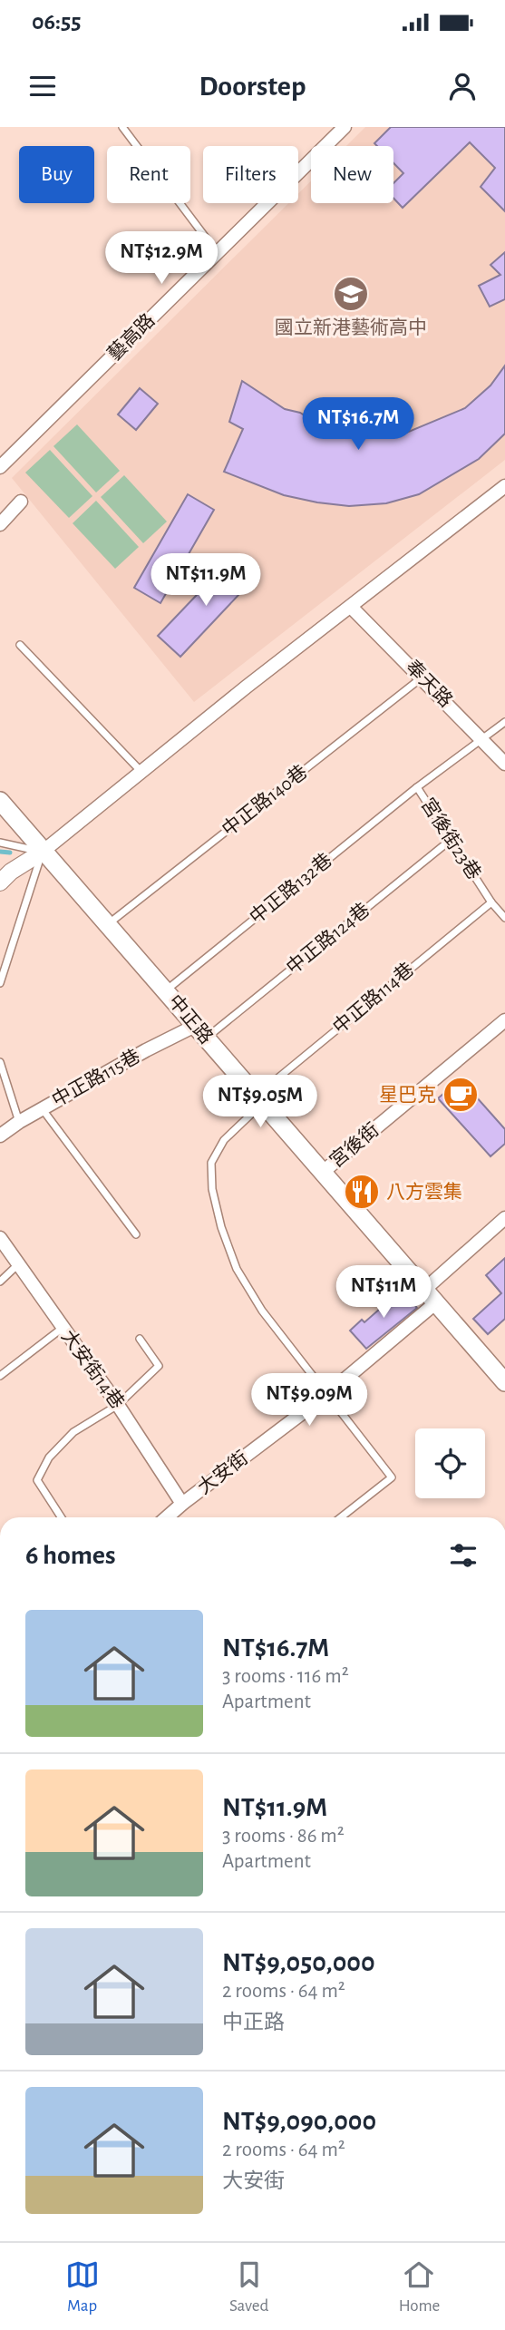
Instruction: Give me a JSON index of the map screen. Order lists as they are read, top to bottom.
{
  "streets": {
    "main road": ["中正路"],
    "street": [
      "藝高路",
      "奉天路",
      "中正路115巷",
      "宮後街",
      "大安街14巷",
      "大安街"
    ],
    "lane": [
      "中正路140巷",
      "宮後街23巷",
      "中正路132巷",
      "中正路124巷",
      "中正路114巷"
    ]
  },
  "crossings": [
    ["奉天路", "中正路140巷"],
    ["奉天路", "宮後街23巷"],
    ["中正路140巷", "中正路"],
    ["宮後街23巷", "中正路132巷"],
    ["宮後街23巷", "中正路124巷"],
    ["宮後街23巷", "中正路114巷"],
    ["中正路132巷", "中正路"],
    ["中正路124巷", "中正路"],
    ["中正路124巷", "中正路115巷"],
    ["中正路114巷", "中正路"],
    ["中正路114巷", "大安街"],
    ["中正路", "中正路115巷"],
    ["中正路", "宮後街"],
    ["中正路", "大安街"],
    ["大安街14巷", "大安街"]
  ],
  "places": {
    "school or university": ["國立新港藝術高中"],
    "cafe": ["星巴克"],
    "restaurant": ["八方雲集"]
  },
  "page": {
    "status": "06:55",
    "header": "Doorstep",
    "chip": [
      "Buy",
      "Rent",
      "Filters",
      "New"
    ],
    "price": [
      "NT$12.9M",
      "NT$16.7M",
      "NT$11.9M",
      "NT$9.05M",
      "NT$11M",
      "NT$9.09M"
    ],
    "heading": "6 homes",
    "list": [
      {
        "name": "NT$16.7M",
        "note": "3 rooms · 116 m² · Apartment"
      },
      {
        "name": "NT$11.9M",
        "note": "3 rooms · 86 m² · Apartment"
      },
      {
        "name": "NT$9,050,000",
        "note": "2 rooms · 64 m² · 中正路"
      },
      {
        "name": "NT$9,090,000",
        "note": "2 rooms · 64 m² · 大安街"
      }
    ],
    "tabs": ["Map", "Saved", "Home"]
  }
}
